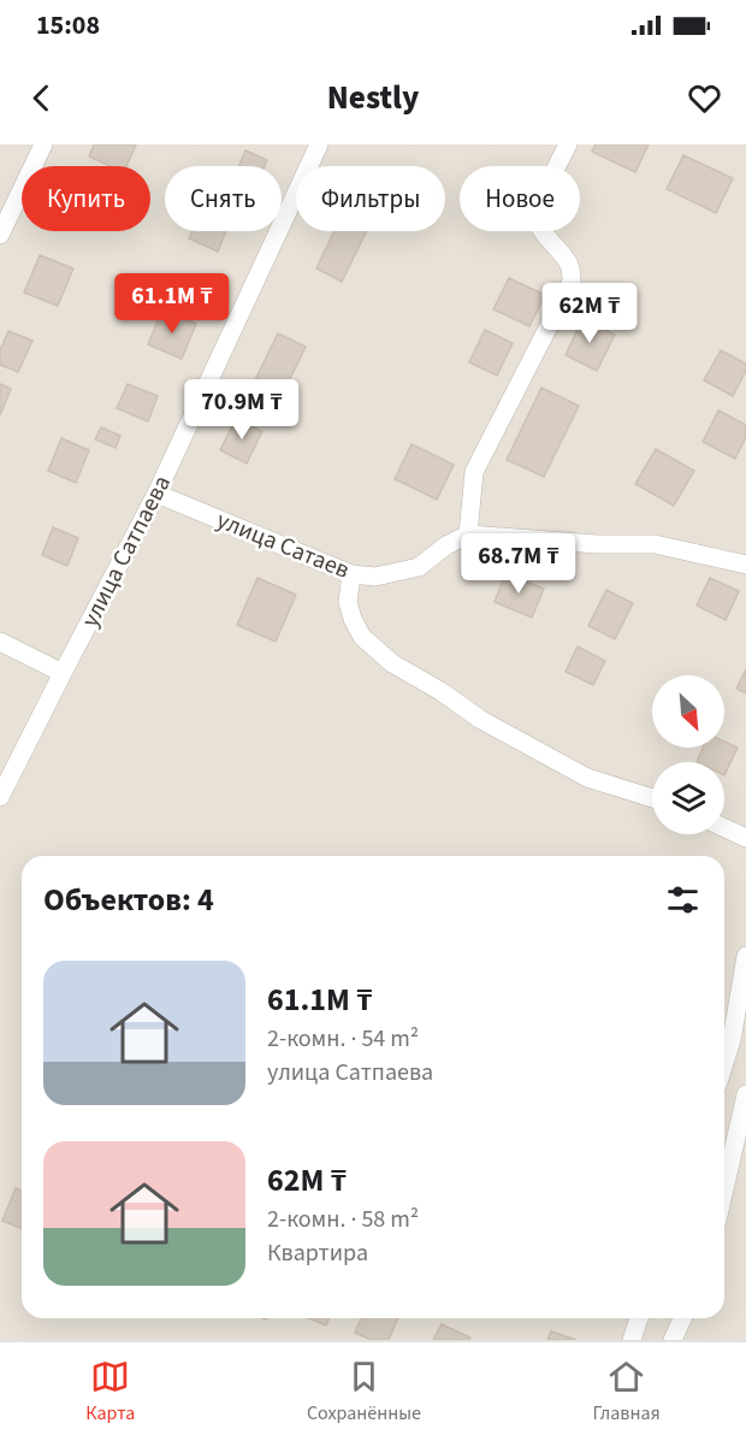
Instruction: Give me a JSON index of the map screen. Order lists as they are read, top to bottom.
{
  "streets": {
    "street": ["улица Сатаев", "улица Сатпаева"]
  },
  "crossings": [
    ["улица Сатаев", "улица Сатпаева"]
  ],
  "north": "bottom right",
  "page": {
    "status": "15:08",
    "header": "Nestly",
    "chip": [
      "Купить",
      "Снять",
      "Фильтры",
      "Новое"
    ],
    "price": [
      "61.1M ₸",
      "62M ₸",
      "70.9M ₸",
      "68.7M ₸"
    ],
    "heading": "Объектов: 4",
    "list": [
      {
        "name": "61.1M ₸",
        "note": "2-комн. · 54 m² · улица Сатпаева"
      },
      {
        "name": "62M ₸",
        "note": "2-комн. · 58 m² · Квартира"
      }
    ],
    "tabs": ["Карта", "Сохранённые", "Главная"]
  }
}
